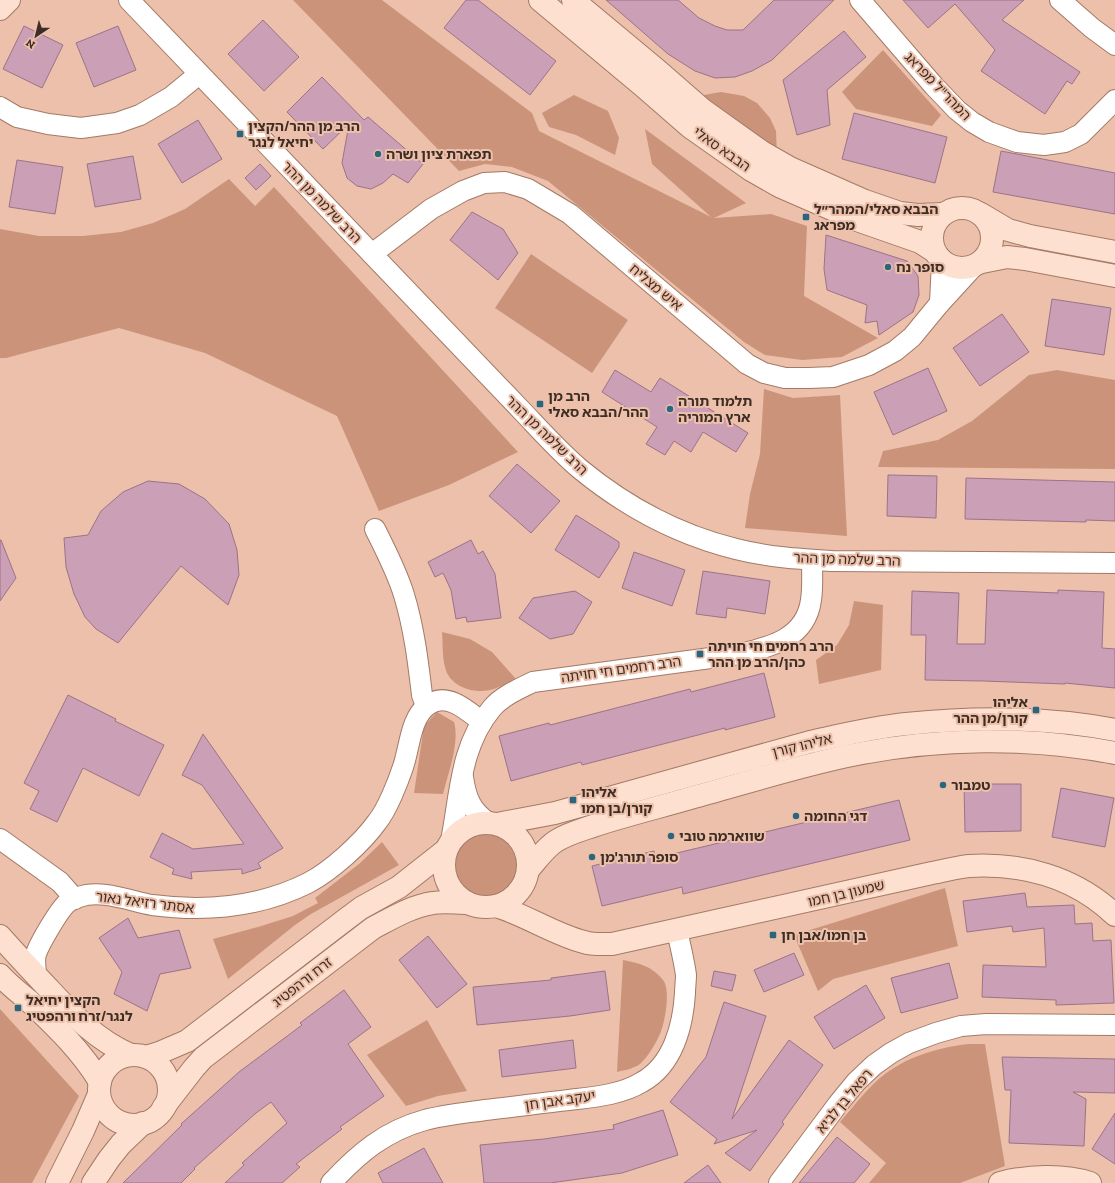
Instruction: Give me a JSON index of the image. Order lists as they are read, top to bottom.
{
  "streets": {
    "street": [
      "המהר\"ל מפראג",
      "הבבא סאלי",
      "הרב שלמה מן ההר",
      "איש מצליח",
      "הרב רחמים חי חויתה",
      "אליהו קורן",
      "שמעון בן חמו",
      "אסתר רזיאל נאור",
      "זרח ורהפטיג",
      "יעקב אבן חן",
      "רפאל בן לביא"
    ]
  },
  "crossings": [
    ["הבבא סאלי", "איש מצליח"],
    ["הרב שלמה מן ההר", "איש מצליח"],
    ["הרב שלמה מן ההר", "הרב רחמים חי חויתה"],
    ["אליהו קורן", "שמעון בן חמו"],
    ["אליהו קורן", "זרח ורהפטיג"],
    ["שמעון בן חמו", "זרח ורהפטיג"],
    ["שמעון בן חמו", "יעקב אבן חן"]
  ],
  "places": {
    "transit": [
      "הרב מן ההר/הקצין יחיאל לנגר",
      "הבבא סאלי/המהר״ל מפראג",
      "הרב מן ההר/הבבא סאלי",
      "הרב רחמים חי חויתה כהן/הרב מן ההר",
      "אליהו קורן/מן ההר",
      "אליהו קורן/בן חמו",
      "בן חמו/אבן חן",
      "הקצין יחיאל לנגר/זרח ורהפטיג"
    ],
    "other": [
      "תפארת ציון ושרה",
      "סופר נח",
      "תלמוד תורה ארץ המוריה",
      "טמבור",
      "דגי החומה",
      "שווארמה טובי",
      "סופר תורג'מן"
    ]
  },
  "north": "bottom left"
}
